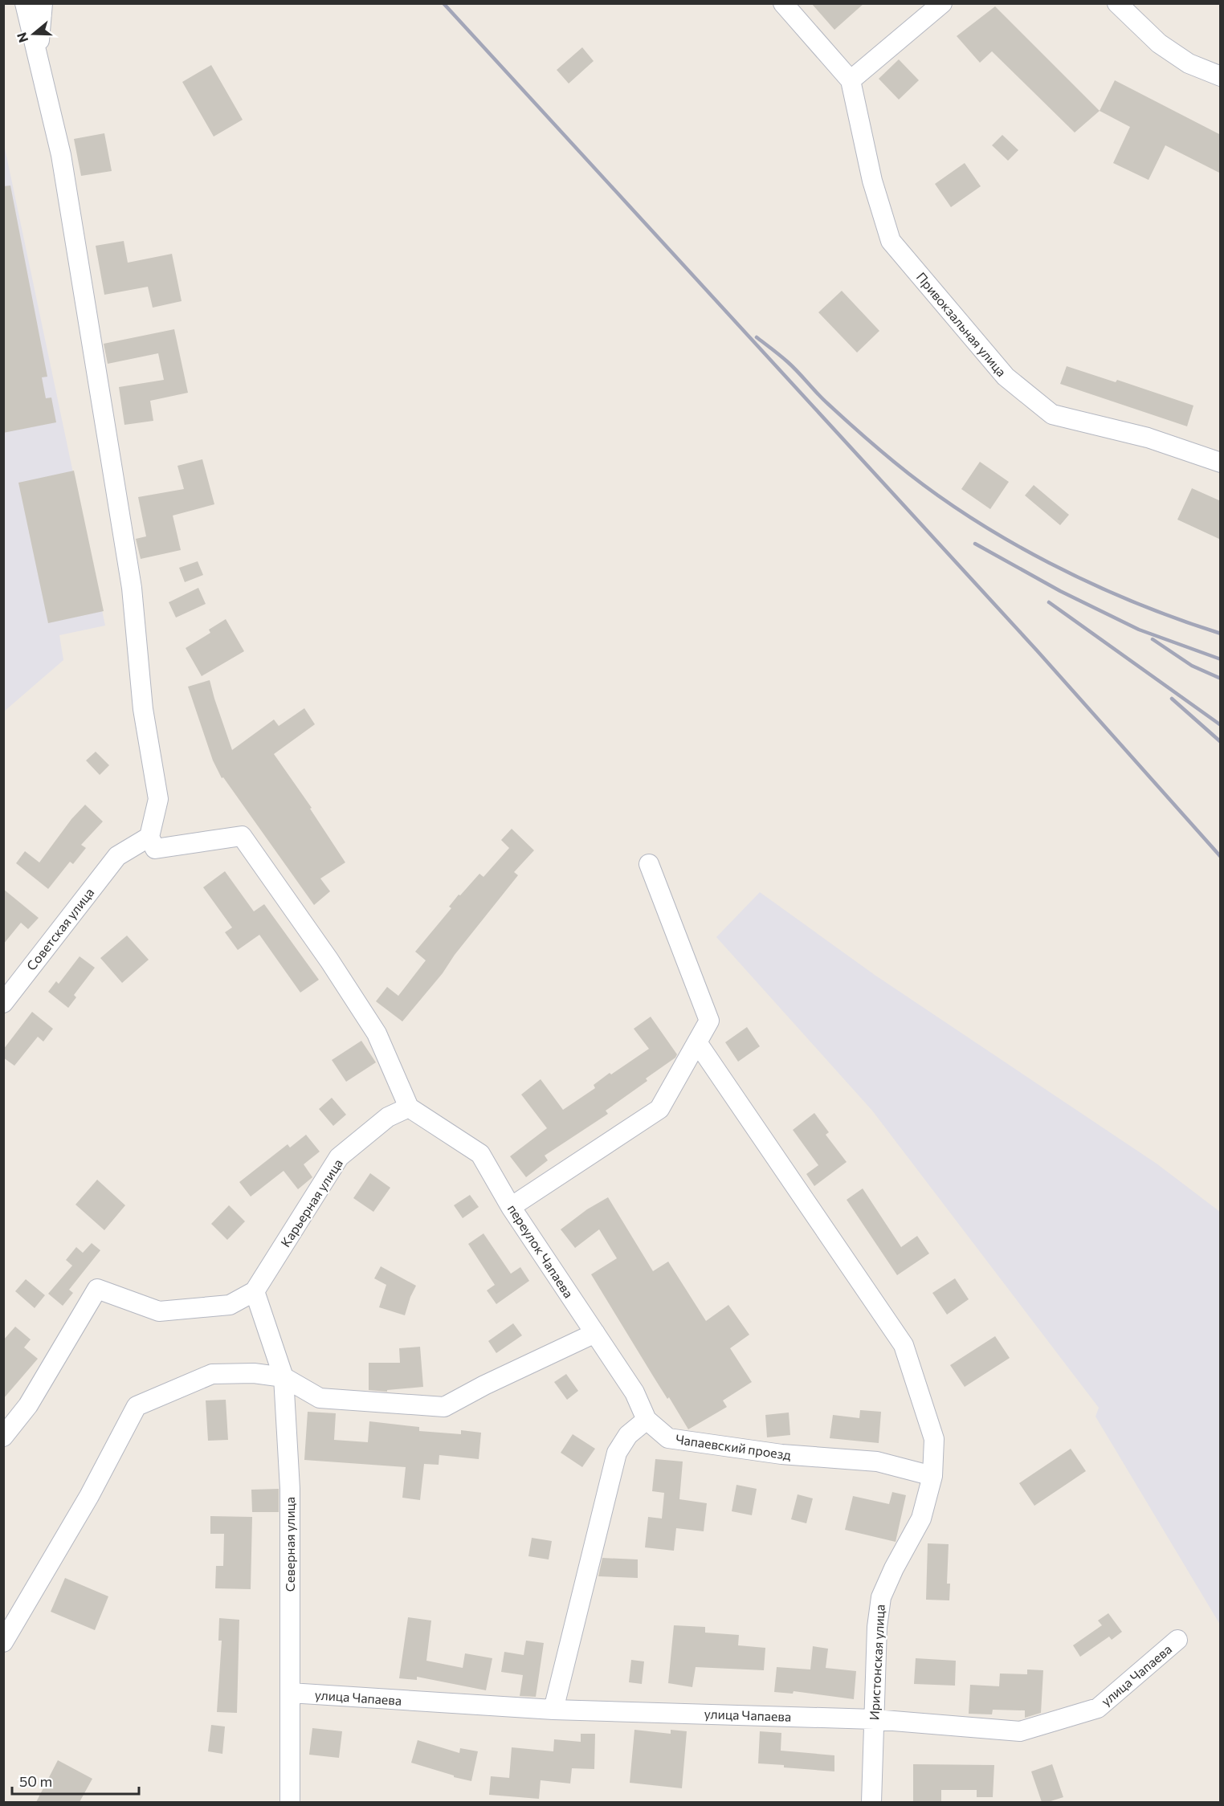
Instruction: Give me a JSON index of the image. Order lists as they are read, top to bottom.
{
  "streets": {
    "street": [
      "Привокзальная улица",
      "Советская улица",
      "Карьерная улица",
      "переулок Чапаева",
      "Чапаевский проезд",
      "Северная улица",
      "Иристонская улица",
      "улица Чапаева"
    ]
  },
  "crossings": [
    ["Карьерная улица", "переулок Чапаева"],
    ["Карьерная улица", "Северная улица"],
    ["переулок Чапаева", "Чапаевский проезд"],
    ["Чапаевский проезд", "Иристонская улица"],
    ["Северная улица", "улица Чапаева"],
    ["Иристонская улица", "улица Чапаева"]
  ],
  "scale_bar": "50 m",
  "north": "left"
}
